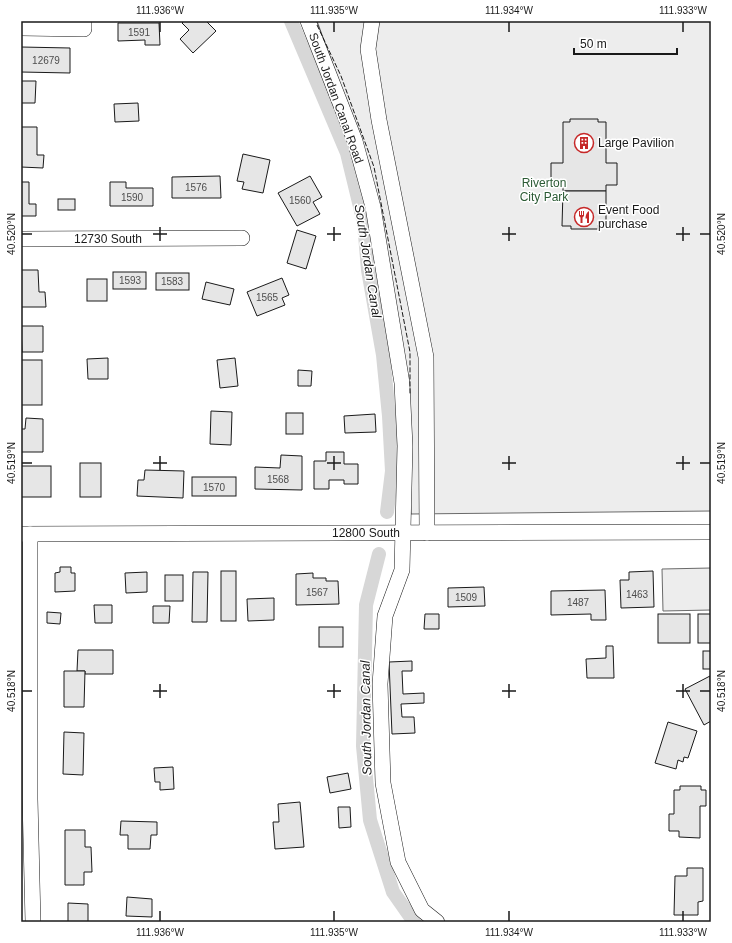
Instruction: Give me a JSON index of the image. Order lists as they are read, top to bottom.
{
  "streets": {
    "street": ["South Jordan Canal Road", "12730 South", "12800 South"]
  },
  "crossings": [
    ["South Jordan Canal Road", "12800 South"]
  ],
  "water": ["South Jordan Canal"],
  "parks": ["Riverton City Park"],
  "places": {
    "building": ["Large Pavilion"],
    "restaurant": ["Event Food purchase"]
  },
  "house_numbers": [
    "1591",
    "12679",
    "1576",
    "1590",
    "1560",
    "1593",
    "1583",
    "1565",
    "1568",
    "1570",
    "1567",
    "1463",
    "1509",
    "1487"
  ],
  "scale_bar": "50 m",
  "coordinates": [
    "111.936°W",
    "111.935°W",
    "111.934°W",
    "111.933°W",
    "40.520°N",
    "40.519°N",
    "40.518°N"
  ]
}
